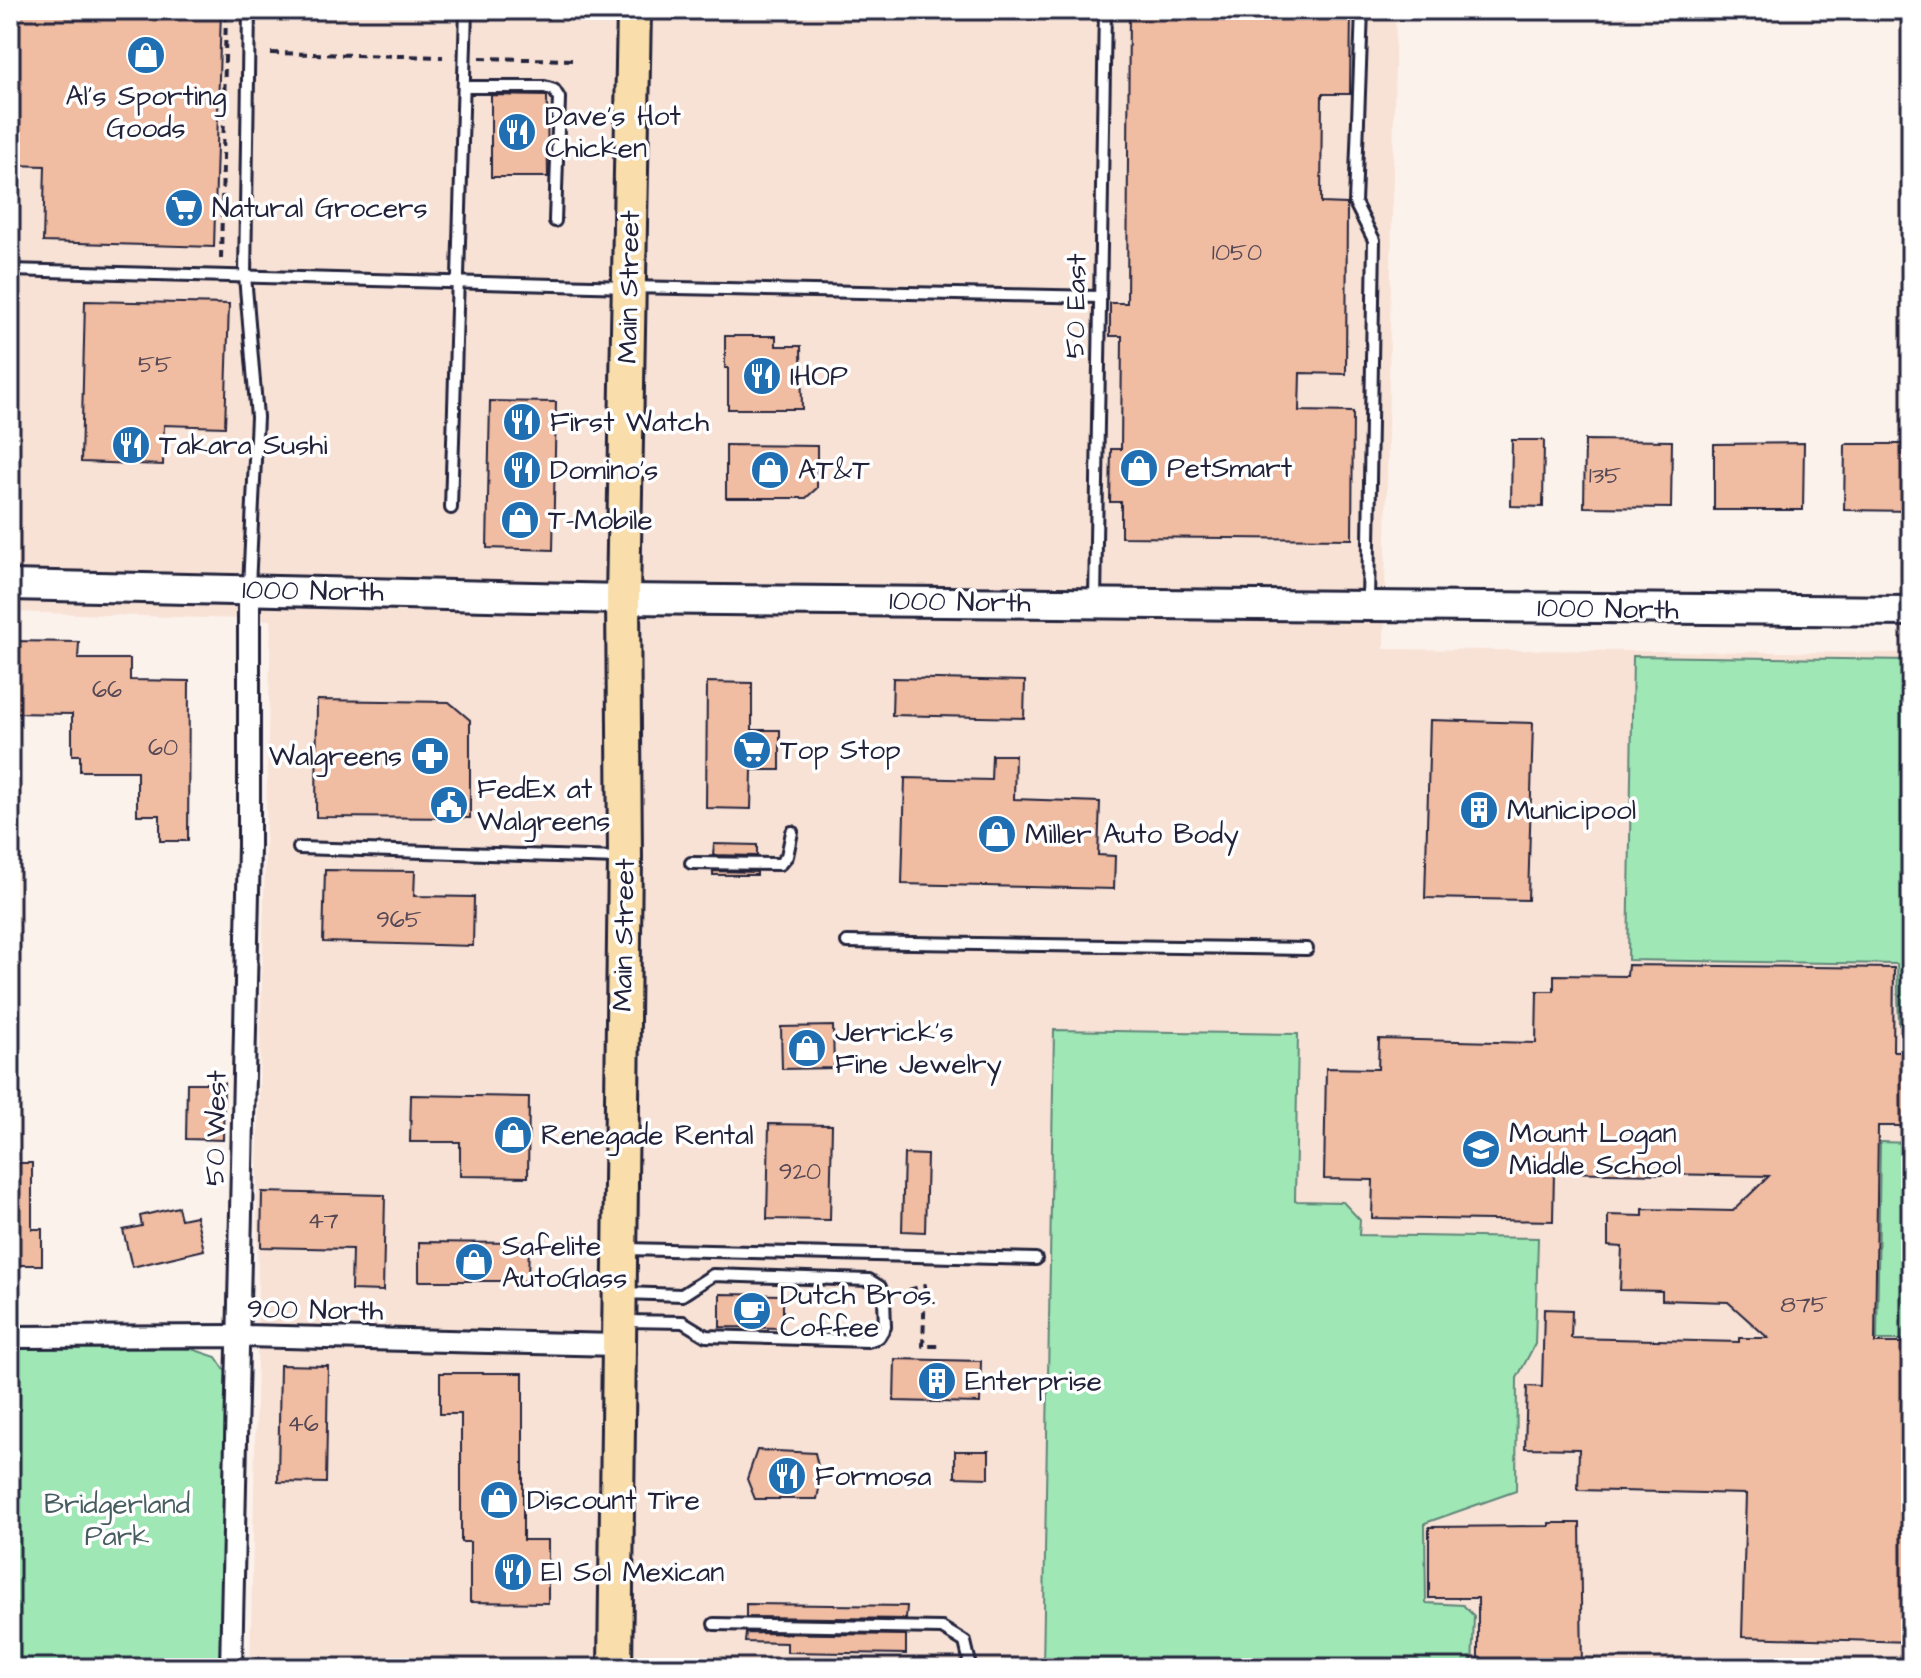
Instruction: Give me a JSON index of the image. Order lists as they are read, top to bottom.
{
  "streets": {
    "main road": ["Main Street"],
    "street": ["1000 North", "50 West", "900 North"],
    "lane": ["50 East"]
  },
  "crossings": [
    ["Main Street", "1000 North"],
    ["Main Street", "900 North"],
    ["50 East", "1000 North"],
    ["1000 North", "50 West"],
    ["50 West", "900 North"]
  ],
  "parks": ["Bridgerland Park"],
  "places": {
    "shop": [
      "Al's Sporting Goods",
      "PetSmart",
      "AT&T",
      "T-Mobile",
      "Miller Auto Body",
      "Jerrick's Fine Jewelry",
      "Renegade Rental",
      "Safelite AutoGlass",
      "Discount Tire"
    ],
    "restaurant": [
      "Dave's Hot Chicken",
      "IHOP",
      "First Watch",
      "Takara Sushi",
      "Domino's",
      "Formosa",
      "El Sol Mexican"
    ],
    "supermarket": ["Natural Grocers", "Top Stop"],
    "pharmacy": ["Walgreens"],
    "public building": ["FedEx at Walgreens"],
    "building": ["Municipool", "Enterprise"],
    "school or university": ["Mount Logan Middle School"],
    "cafe": ["Dutch Bros. Coffee"]
  },
  "house_numbers": [
    "1050",
    "55",
    "135",
    "66",
    "60",
    "965",
    "920",
    "47",
    "875",
    "46"
  ]
}
